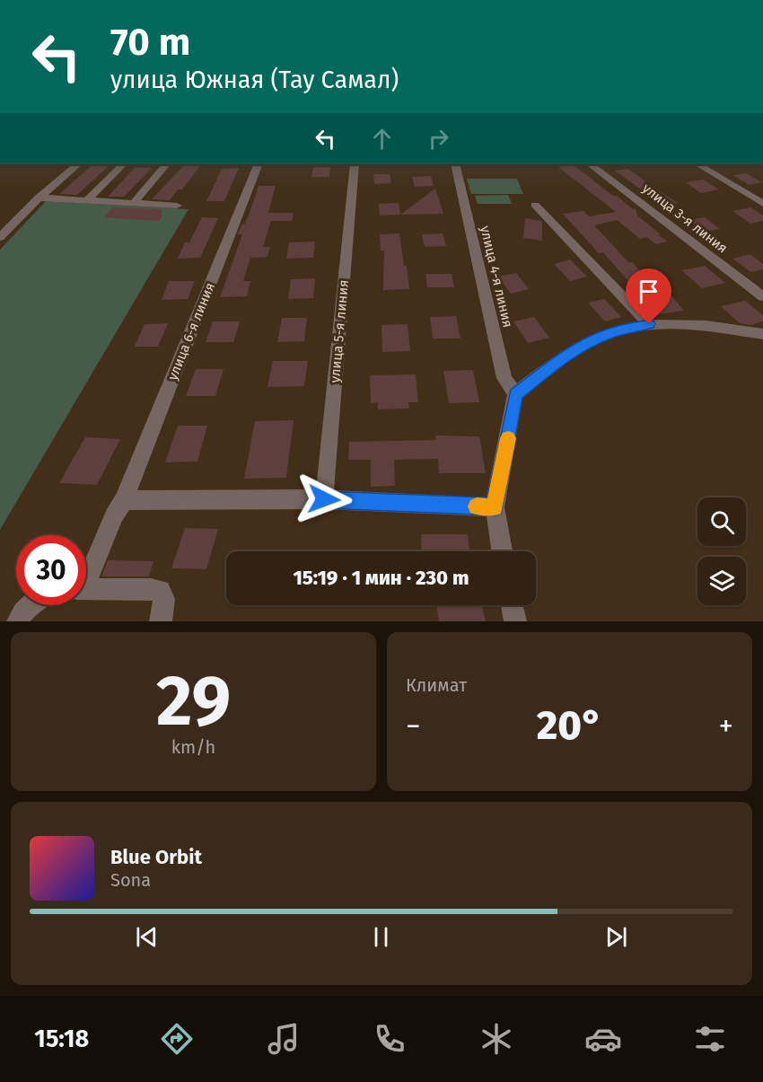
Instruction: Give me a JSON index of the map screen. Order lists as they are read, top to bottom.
{
  "streets": {
    "street": [
      "улица 3-я линия",
      "улица 4-я линия",
      "улица 6-я линия",
      "улица 5-я линия"
    ]
  },
  "page": {
    "turn": ["70 m", "улица Южная (Тау Самал)"],
    "limit": "30",
    "trip": "15:19 · 1 мин · 230 m",
    "tile": [
      ["29", "km/h"],
      "Климат"
    ],
    "heat": ["−", "20°", "+"],
    "song": ["Blue Orbit", "Sona"],
    "tabs": "15:18"
  }
}
